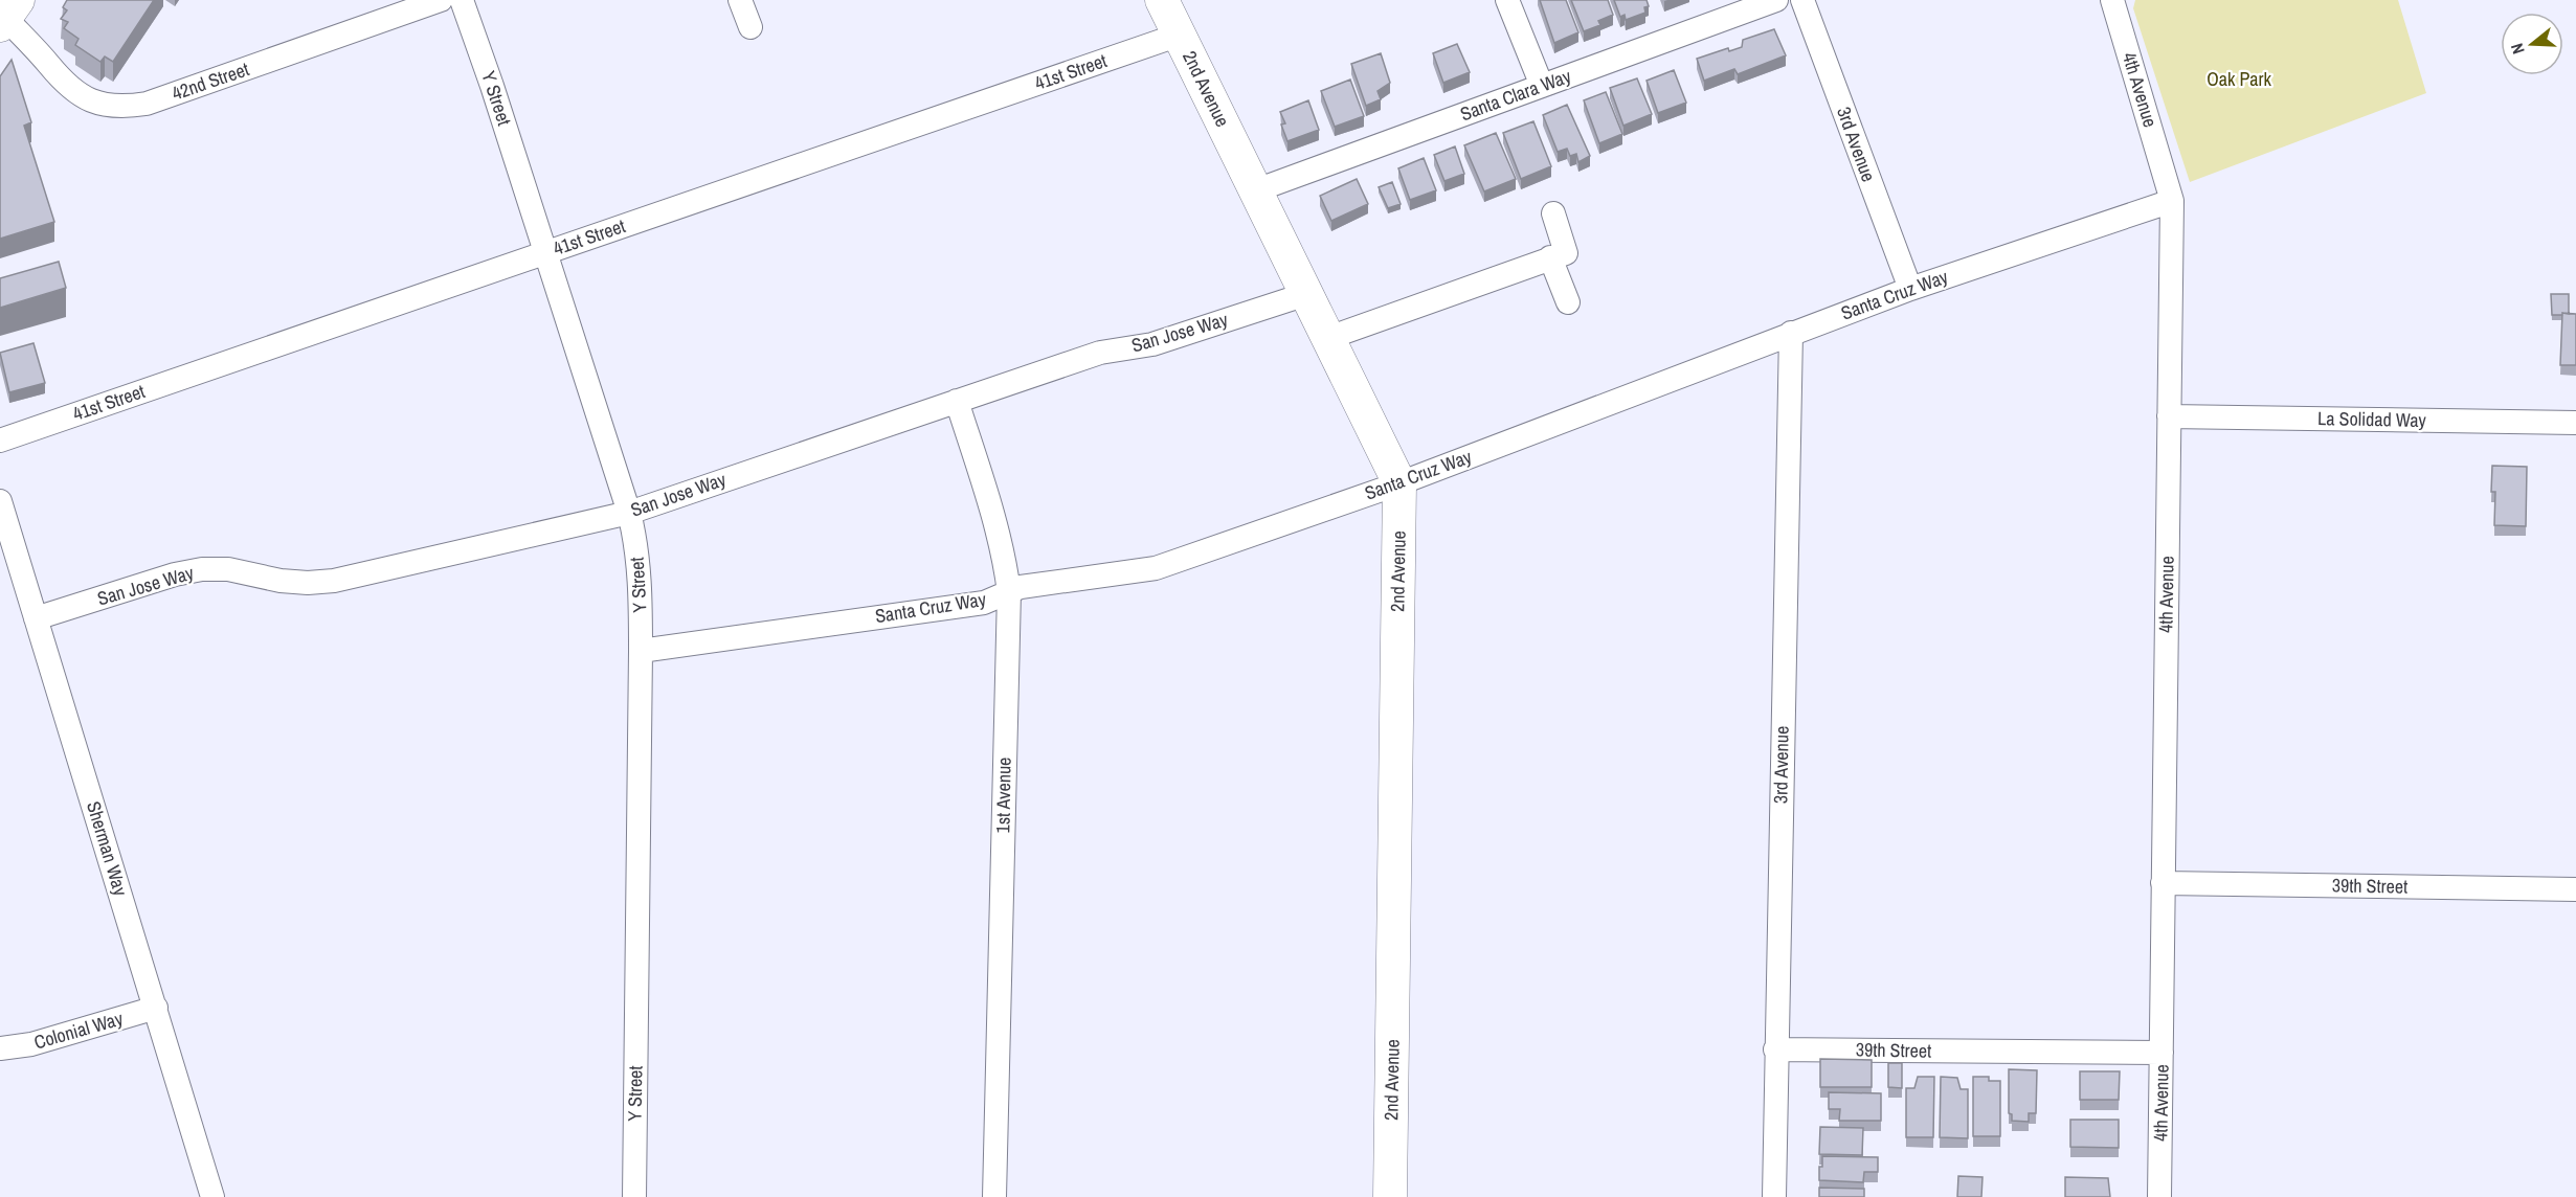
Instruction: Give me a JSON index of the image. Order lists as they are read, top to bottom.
{
  "streets": {
    "street": [
      "41st Street",
      "42nd Street",
      "2nd Avenue",
      "4th Avenue",
      "Santa Clara Way",
      "Y Street",
      "3rd Avenue",
      "Santa Cruz Way",
      "San Jose Way",
      "La Solidad Way",
      "1st Avenue",
      "Sherman Way",
      "39th Street",
      "Colonial Way"
    ]
  },
  "crossings": [
    ["41st Street", "2nd Avenue"],
    ["41st Street", "Y Street"],
    ["2nd Avenue", "Santa Clara Way"],
    ["2nd Avenue", "Santa Cruz Way"],
    ["2nd Avenue", "San Jose Way"],
    ["4th Avenue", "Santa Cruz Way"],
    ["4th Avenue", "La Solidad Way"],
    ["4th Avenue", "39th Street"],
    ["Y Street", "Santa Cruz Way"],
    ["Y Street", "San Jose Way"],
    ["3rd Avenue", "Santa Cruz Way"],
    ["3rd Avenue", "39th Street"],
    ["Santa Cruz Way", "1st Avenue"],
    ["San Jose Way", "1st Avenue"],
    ["San Jose Way", "Sherman Way"],
    ["Sherman Way", "Colonial Way"]
  ],
  "parks": ["Oak Park"],
  "north": "left"
}
